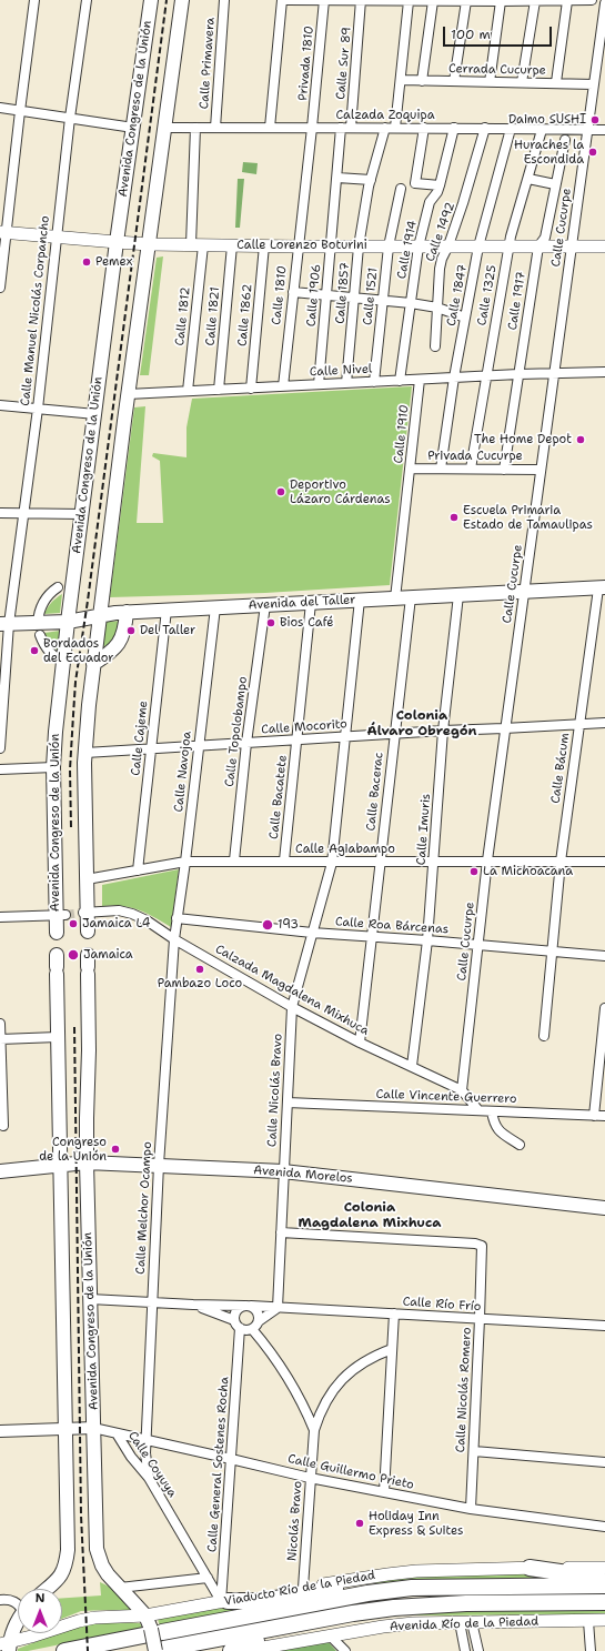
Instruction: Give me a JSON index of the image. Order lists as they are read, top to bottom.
{
  "streets": {
    "highway": ["Viaducto Río de la Piedad"],
    "main road": [
      "Avenida Congreso de la Unión",
      "Calle Lorenzo Boturini",
      "Avenida del Taller",
      "Avenida Morelos",
      "Avenida Río de la Piedad"
    ],
    "street": [
      "Calle Primavera",
      "Privada 1810",
      "Calle Sur 89",
      "Cerrada Cucurpe",
      "Calzada Zoquipa",
      "Calle Cucurpe",
      "Calle 1492",
      "Calle 1914",
      "Calle 1857",
      "Calle 1810",
      "Calle 1906",
      "Calle 1847",
      "Calle 1325",
      "Calle 1521",
      "Calle 1917",
      "Calle Manuel Nicolás Corpancho",
      "Calle 1862",
      "Calle 1812",
      "Calle 1821",
      "Calle Nivel",
      "Calle 1910",
      "Privada Cucurpe",
      "Calle Mocorito",
      "Calle Topolobampo",
      "Calle Cajeme",
      "Calle Bácum",
      "Calle Navojoa",
      "Calle Bacerac",
      "Calle Bacatete",
      "Calle Imuris",
      "Calle Agiabampo",
      "Calle Roa Bárcenas",
      "Calzada Magdalena Mixhuca",
      "Calle Nicolás Bravo",
      "Calle Vincente Guerrero",
      "Calle Melchor Ocampo",
      "Calle Río Frío",
      "Calle Nicolás Romero",
      "Calle Coyuya",
      "Calle General Sostenes Rocha",
      "Calle Guillermo Prieto",
      "Nicolás Bravo"
    ]
  },
  "crossings": [
    ["Calle Primavera", "Calzada Zoquipa"],
    ["Privada 1810", "Calzada Zoquipa"],
    ["Privada 1810", "Calle 1810"],
    ["Calle Sur 89", "Calzada Zoquipa"],
    ["Calle Sur 89", "Calle 1906"],
    ["Cerrada Cucurpe", "Calle Cucurpe"],
    ["Avenida Congreso de la Unión", "Calzada Zoquipa"],
    ["Avenida Congreso de la Unión", "Calle Lorenzo Boturini"],
    ["Avenida Congreso de la Unión", "Calle Nivel"],
    ["Avenida Congreso de la Unión", "Avenida del Taller"],
    ["Avenida Congreso de la Unión", "Calle Mocorito"],
    ["Avenida Congreso de la Unión", "Calle Agiabampo"],
    ["Avenida Congreso de la Unión", "Calzada Magdalena Mixhuca"],
    ["Avenida Congreso de la Unión", "Avenida Morelos"],
    ["Avenida Congreso de la Unión", "Calle Río Frío"],
    ["Avenida Congreso de la Unión", "Calle Guillermo Prieto"],
    ["Avenida Congreso de la Unión", "Viaducto Río de la Piedad"],
    ["Calzada Zoquipa", "Calle Cucurpe"],
    ["Calzada Zoquipa", "Calle 1492"],
    ["Calzada Zoquipa", "Calle 1914"],
    ["Calzada Zoquipa", "Calle 1857"],
    ["Calzada Zoquipa", "Calle 1810"],
    ["Calzada Zoquipa", "Calle 1906"],
    ["Calzada Zoquipa", "Calle 1847"],
    ["Calzada Zoquipa", "Calle 1325"],
    ["Calzada Zoquipa", "Calle 1812"],
    ["Calle Cucurpe", "Calle Lorenzo Boturini"],
    ["Calle Cucurpe", "Calle Nivel"],
    ["Calle Cucurpe", "Privada Cucurpe"],
    ["Calle Cucurpe", "Avenida del Taller"],
    ["Calle Cucurpe", "Calle Mocorito"],
    ["Calle Cucurpe", "Calle Agiabampo"],
    ["Calle Cucurpe", "Calle Roa Bárcenas"],
    ["Calle Cucurpe", "Calzada Magdalena Mixhuca"],
    ["Calle 1492", "Calle Lorenzo Boturini"],
    ["Calle Lorenzo Boturini", "Calle 1914"],
    ["Calle Lorenzo Boturini", "Calle 1857"],
    ["Calle Lorenzo Boturini", "Calle 1810"],
    ["Calle Lorenzo Boturini", "Calle 1906"],
    ["Calle Lorenzo Boturini", "Calle 1847"],
    ["Calle Lorenzo Boturini", "Calle 1325"],
    ["Calle Lorenzo Boturini", "Calle 1521"],
    ["Calle Lorenzo Boturini", "Calle 1917"],
    ["Calle Lorenzo Boturini", "Calle Manuel Nicolás Corpancho"],
    ["Calle Lorenzo Boturini", "Calle 1862"],
    ["Calle Lorenzo Boturini", "Calle 1812"],
    ["Calle Lorenzo Boturini", "Calle 1821"],
    ["Calle 1914", "Calle Nivel"],
    ["Calle 1857", "Calle Nivel"],
    ["Calle 1810", "Calle Nivel"],
    ["Calle 1906", "Calle Nivel"],
    ["Calle 1847", "Calle Nivel"],
    ["Calle 1847", "Privada Cucurpe"],
    ["Calle 1325", "Calle Nivel"],
    ["Calle 1325", "Privada Cucurpe"],
    ["Calle 1521", "Calle Nivel"],
    ["Calle 1917", "Calle Nivel"],
    ["Calle 1917", "Privada Cucurpe"],
    ["Calle Manuel Nicolás Corpancho", "Avenida del Taller"],
    ["Calle 1862", "Calle Nivel"],
    ["Calle 1812", "Calle Nivel"],
    ["Calle 1821", "Calle Nivel"],
    ["Calle Nivel", "Calle 1910"],
    ["Calle 1910", "Privada Cucurpe"],
    ["Calle 1910", "Avenida del Taller"],
    ["Avenida del Taller", "Calle Topolobampo"],
    ["Avenida del Taller", "Calle Cajeme"],
    ["Avenida del Taller", "Calle Bácum"],
    ["Avenida del Taller", "Calle Navojoa"],
    ["Avenida del Taller", "Calle Bacerac"],
    ["Avenida del Taller", "Calle Bacatete"],
    ["Avenida del Taller", "Calle Imuris"],
    ["Avenida del Taller", "Calle Nicolás Bravo"],
    ["Calle Mocorito", "Calle Topolobampo"],
    ["Calle Mocorito", "Calle Cajeme"],
    ["Calle Mocorito", "Calle Bácum"],
    ["Calle Mocorito", "Calle Navojoa"],
    ["Calle Mocorito", "Calle Bacerac"],
    ["Calle Mocorito", "Calle Bacatete"],
    ["Calle Mocorito", "Calle Imuris"],
    ["Calle Mocorito", "Calle Nicolás Bravo"],
    ["Calle Topolobampo", "Calle Agiabampo"],
    ["Calle Cajeme", "Calle Agiabampo"],
    ["Calle Bácum", "Calle Agiabampo"],
    ["Calle Bácum", "Calle Roa Bárcenas"],
    ["Calle Navojoa", "Calle Agiabampo"],
    ["Calle Navojoa", "Calle Roa Bárcenas"],
    ["Calle Navojoa", "Calzada Magdalena Mixhuca"],
    ["Calle Navojoa", "Calle Melchor Ocampo"],
    ["Calle Bacerac", "Calle Agiabampo"],
    ["Calle Bacerac", "Calle Roa Bárcenas"],
    ["Calle Bacerac", "Calzada Magdalena Mixhuca"],
    ["Calle Bacatete", "Calle Agiabampo"],
    ["Calle Imuris", "Calle Agiabampo"],
    ["Calle Imuris", "Calle Roa Bárcenas"],
    ["Calle Imuris", "Calzada Magdalena Mixhuca"],
    ["Calle Agiabampo", "Calle Nicolás Bravo"],
    ["Calle Roa Bárcenas", "Calle Nicolás Bravo"],
    ["Calzada Magdalena Mixhuca", "Calle Nicolás Bravo"],
    ["Calzada Magdalena Mixhuca", "Calle Vincente Guerrero"],
    ["Calzada Magdalena Mixhuca", "Calle Melchor Ocampo"],
    ["Calle Nicolás Bravo", "Calle Vincente Guerrero"],
    ["Calle Nicolás Bravo", "Avenida Morelos"],
    ["Calle Nicolás Bravo", "Calle Río Frío"],
    ["Calle Nicolás Bravo", "Calle Nicolás Romero"],
    ["Avenida Morelos", "Calle Melchor Ocampo"],
    ["Calle Melchor Ocampo", "Calle Río Frío"],
    ["Calle Melchor Ocampo", "Calle Coyuya"],
    ["Calle Melchor Ocampo", "Calle Guillermo Prieto"],
    ["Calle Río Frío", "Calle Nicolás Romero"],
    ["Calle Río Frío", "Calle General Sostenes Rocha"],
    ["Calle Nicolás Romero", "Calle Guillermo Prieto"],
    ["Calle Coyuya", "Calle General Sostenes Rocha"],
    ["Calle Coyuya", "Calle Guillermo Prieto"],
    ["Calle Coyuya", "Viaducto Río de la Piedad"],
    ["Calle General Sostenes Rocha", "Calle Guillermo Prieto"],
    ["Calle General Sostenes Rocha", "Viaducto Río de la Piedad"],
    ["Calle Guillermo Prieto", "Nicolás Bravo"],
    ["Nicolás Bravo", "Viaducto Río de la Piedad"]
  ],
  "districts": ["Colonia Álvaro Obregón", "Colonia Magdalena Mixhuca"],
  "places": [
    "Daimo SUSHI",
    "Huraches la Escondida",
    "Pemex",
    "The Home Depot",
    "Deportivo Lázaro Cárdenas",
    "Escuela Primaria Estado de Tamaulipas",
    "Bios Café",
    "Del Taller",
    "Bordados del Ecuador",
    "La Michoacana",
    "Jamaica L4",
    "193",
    "Jamaica",
    "Pambazo Loco",
    "Congreso de la Unión",
    "Holiday Inn Express & Suites"
  ],
  "scale_bar": "100 m",
  "north": "top"
}
